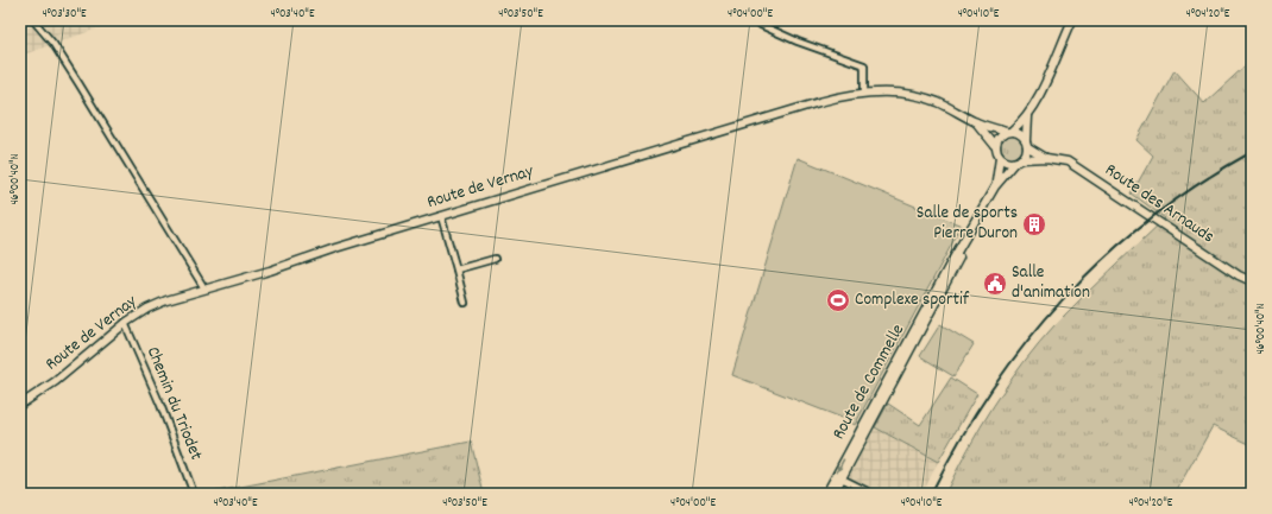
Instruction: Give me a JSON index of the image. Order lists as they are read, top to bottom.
{
  "streets": {
    "street": [
      "Route de Vernay",
      "Route des Arnauds",
      "Route de Commelle",
      "Chemin du Triodet"
    ]
  },
  "crossings": [
    ["Route de Vernay", "Route des Arnauds"],
    ["Route de Vernay", "Route de Commelle"],
    ["Route de Vernay", "Chemin du Triodet"],
    ["Route des Arnauds", "Route de Commelle"]
  ],
  "places": {
    "building": ["Salle de sports Pierre Duron"],
    "public building": ["Salle d'animation"],
    "sports": ["Complexe sportif"]
  },
  "coordinates": [
    "4°03'30\"E",
    "4°03'40\"E",
    "4°03'50\"E",
    "4°04'00\"E",
    "4°04'10\"E",
    "4°04'20\"E",
    "46°00'40\"N"
  ]
}
